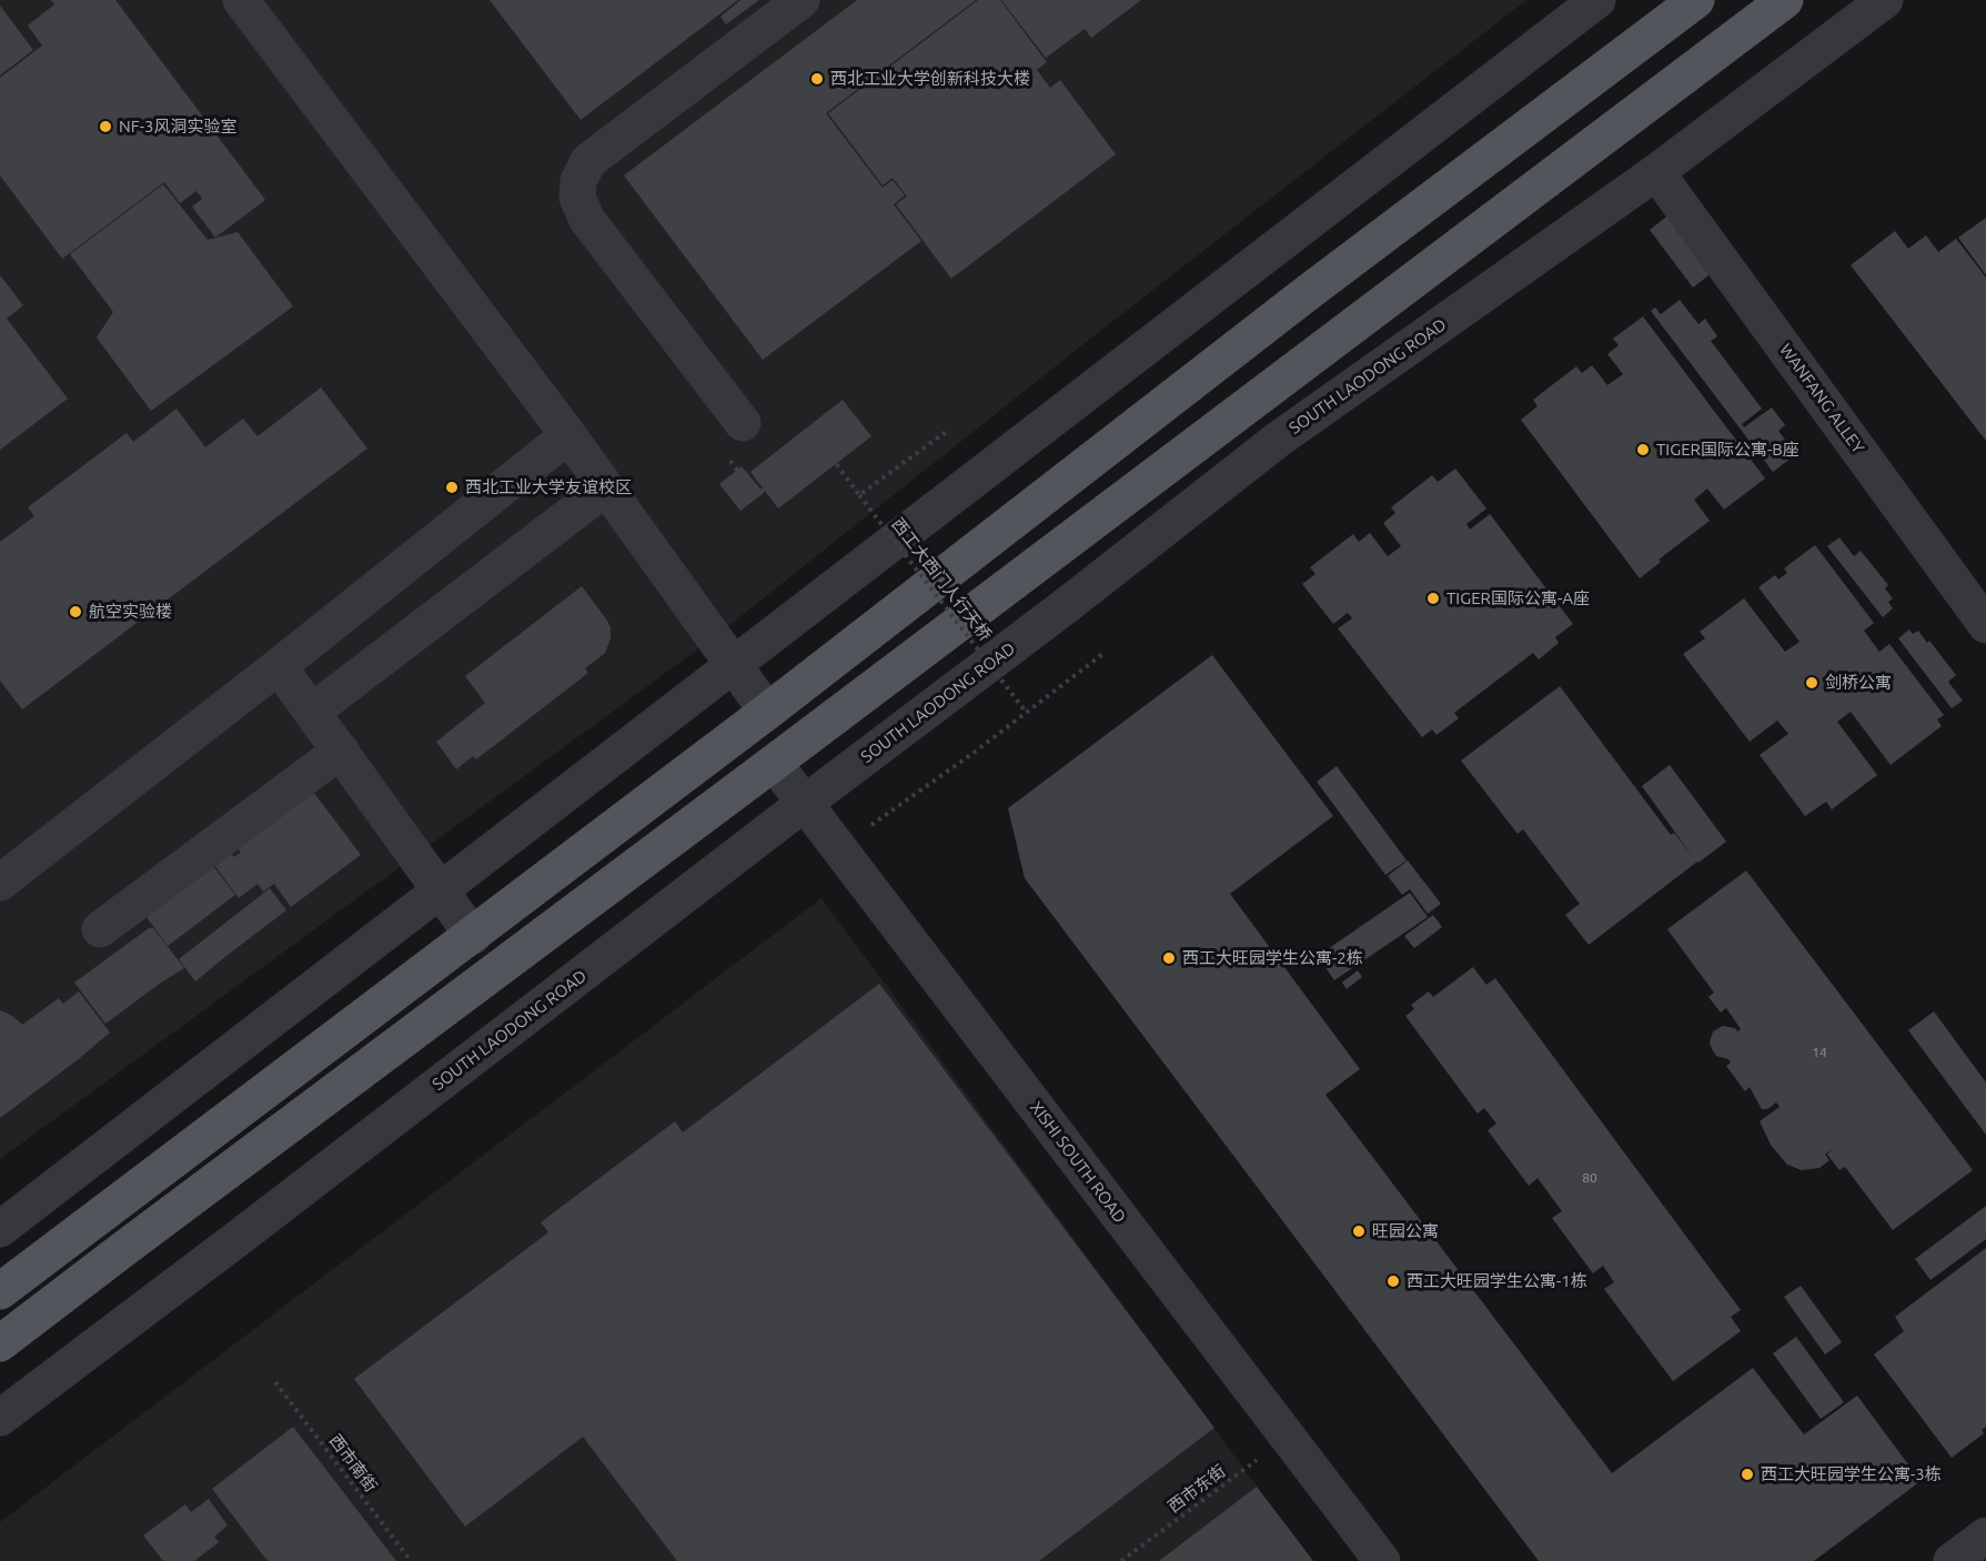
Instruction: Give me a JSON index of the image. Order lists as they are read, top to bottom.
{
  "streets": {
    "street": ["SOUTH LAODONG ROAD", "WANFANG ALLEY", "XISHI SOUTH ROAD"],
    "path": ["西工大西门人行天桥", "西市南街", "西市东街"]
  },
  "crossings": [
    ["SOUTH LAODONG ROAD", "WANFANG ALLEY"],
    ["SOUTH LAODONG ROAD", "XISHI SOUTH ROAD"],
    ["XISHI SOUTH ROAD", "西市东街"]
  ],
  "places": [
    "西北工业大学创新科技大楼",
    "NF-3风洞实验室",
    "TIGER国际公寓-B座",
    "西北工业大学友谊校区",
    "TIGER国际公寓-A座",
    "航空实验楼",
    "剑桥公寓",
    "西工大旺园学生公寓-2栋",
    "旺园公寓",
    "西工大旺园学生公寓-1栋",
    "西工大旺园学生公寓-3栋"
  ],
  "house_numbers": ["14", "80"]
}
